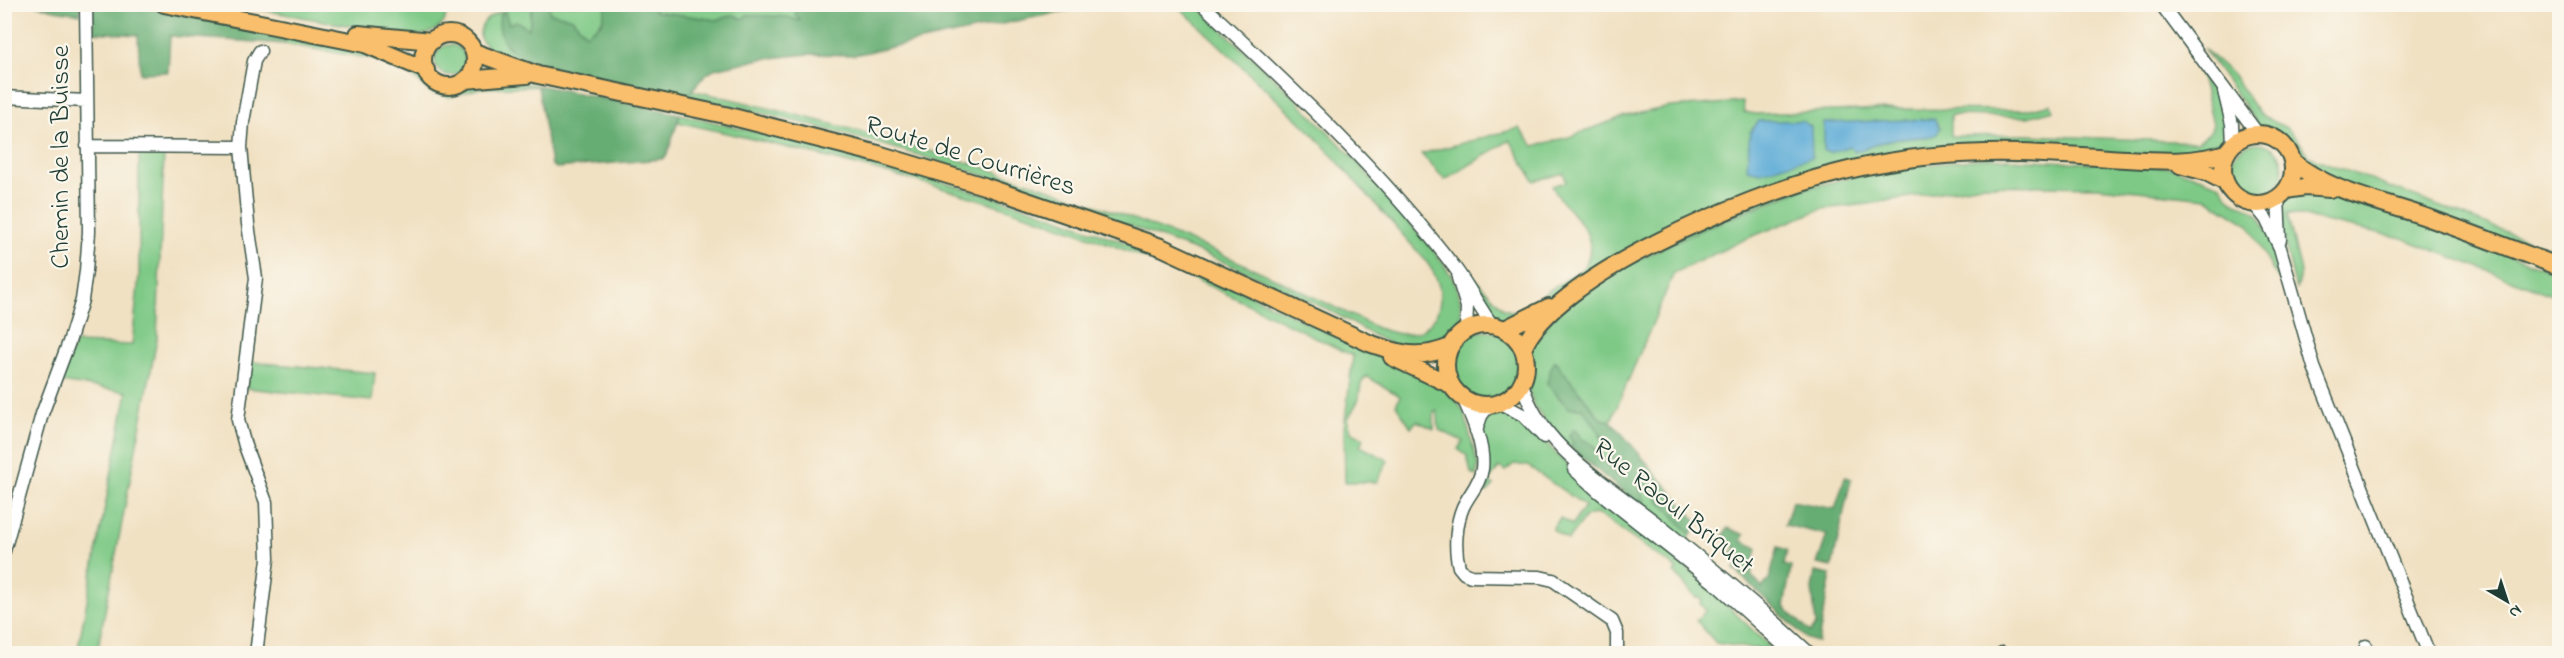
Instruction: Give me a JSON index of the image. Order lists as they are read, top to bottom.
{
  "streets": {
    "main road": ["Route de Courrières"],
    "street": ["Chemin de la Buisse", "Rue Raoul Briquet"]
  },
  "crossings": [
    ["Route de Courrières", "Rue Raoul Briquet"]
  ],
  "north": "bottom right"
}
